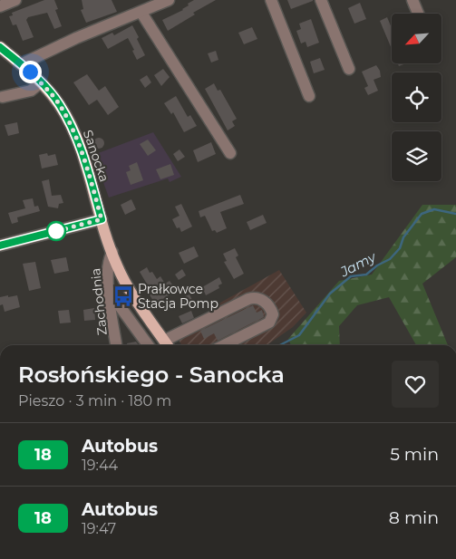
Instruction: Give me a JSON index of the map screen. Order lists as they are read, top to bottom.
{
  "streets": {
    "main road": ["Sanocka"],
    "street": ["Zachodnia"]
  },
  "crossings": [
    ["Sanocka", "Zachodnia"]
  ],
  "water": ["Jamy"],
  "places": {
    "bus stop": ["Prałkowce Stacja Pomp"]
  },
  "lines": ["bus line 18"],
  "north": "bottom left",
  "page": {
    "heading": ["Rosłońskiego - Sanocka", "Pieszo · 3 min · 180 m"],
    "list": [
      {
        "mark": "18",
        "name": "Autobus",
        "note": "19:44",
        "value": "5 min"
      },
      {
        "mark": "18",
        "name": "Autobus",
        "note": "19:47",
        "value": "8 min"
      }
    ]
  }
}
